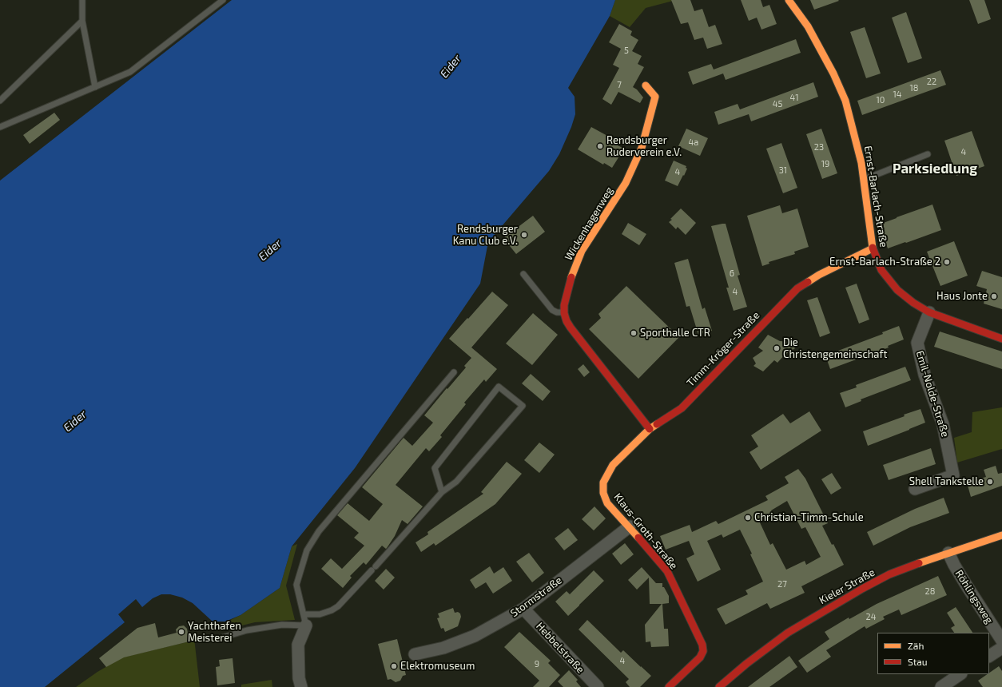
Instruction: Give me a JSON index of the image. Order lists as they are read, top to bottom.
{
  "streets": {
    "street": [
      "Ernst-Barlach-Straße",
      "Wickenhagenweg",
      "Timm-Kröger-Straße",
      "Emil-Nolde-Straße",
      "Klaus-Groth-Straße",
      "Kieler Straße",
      "Stormstraße",
      "Röhlingsweg",
      "Hebbelstraße"
    ]
  },
  "crossings": [
    ["Ernst-Barlach-Straße", "Timm-Kröger-Straße"],
    ["Ernst-Barlach-Straße", "Emil-Nolde-Straße"],
    ["Timm-Kröger-Straße", "Klaus-Groth-Straße"],
    ["Klaus-Groth-Straße", "Stormstraße"],
    ["Kieler Straße", "Röhlingsweg"],
    ["Stormstraße", "Hebbelstraße"]
  ],
  "districts": ["Parksiedlung"],
  "water": ["Eider"],
  "places": [
    "Rendsburger Ruderverein e.V.",
    "Rendsburger Kanu Club e.V.",
    "Ernst-Barlach-Straße 2",
    "Haus Jonte",
    "Sporthalle CTR",
    "Die Christengemeinschaft",
    "Shell Tankstelle",
    "Christian-Timm-Schule",
    "Yachthafen Meisterei",
    "Elektromuseum"
  ],
  "house_numbers": [
    "5",
    "22",
    "7",
    "18",
    "14",
    "41",
    "10",
    "45",
    "4a",
    "23",
    "4",
    "19",
    "31",
    "4",
    "6",
    "4",
    "27",
    "28",
    "24",
    "4",
    "9"
  ],
  "legend": ["Zäh", "Stau"]
}
